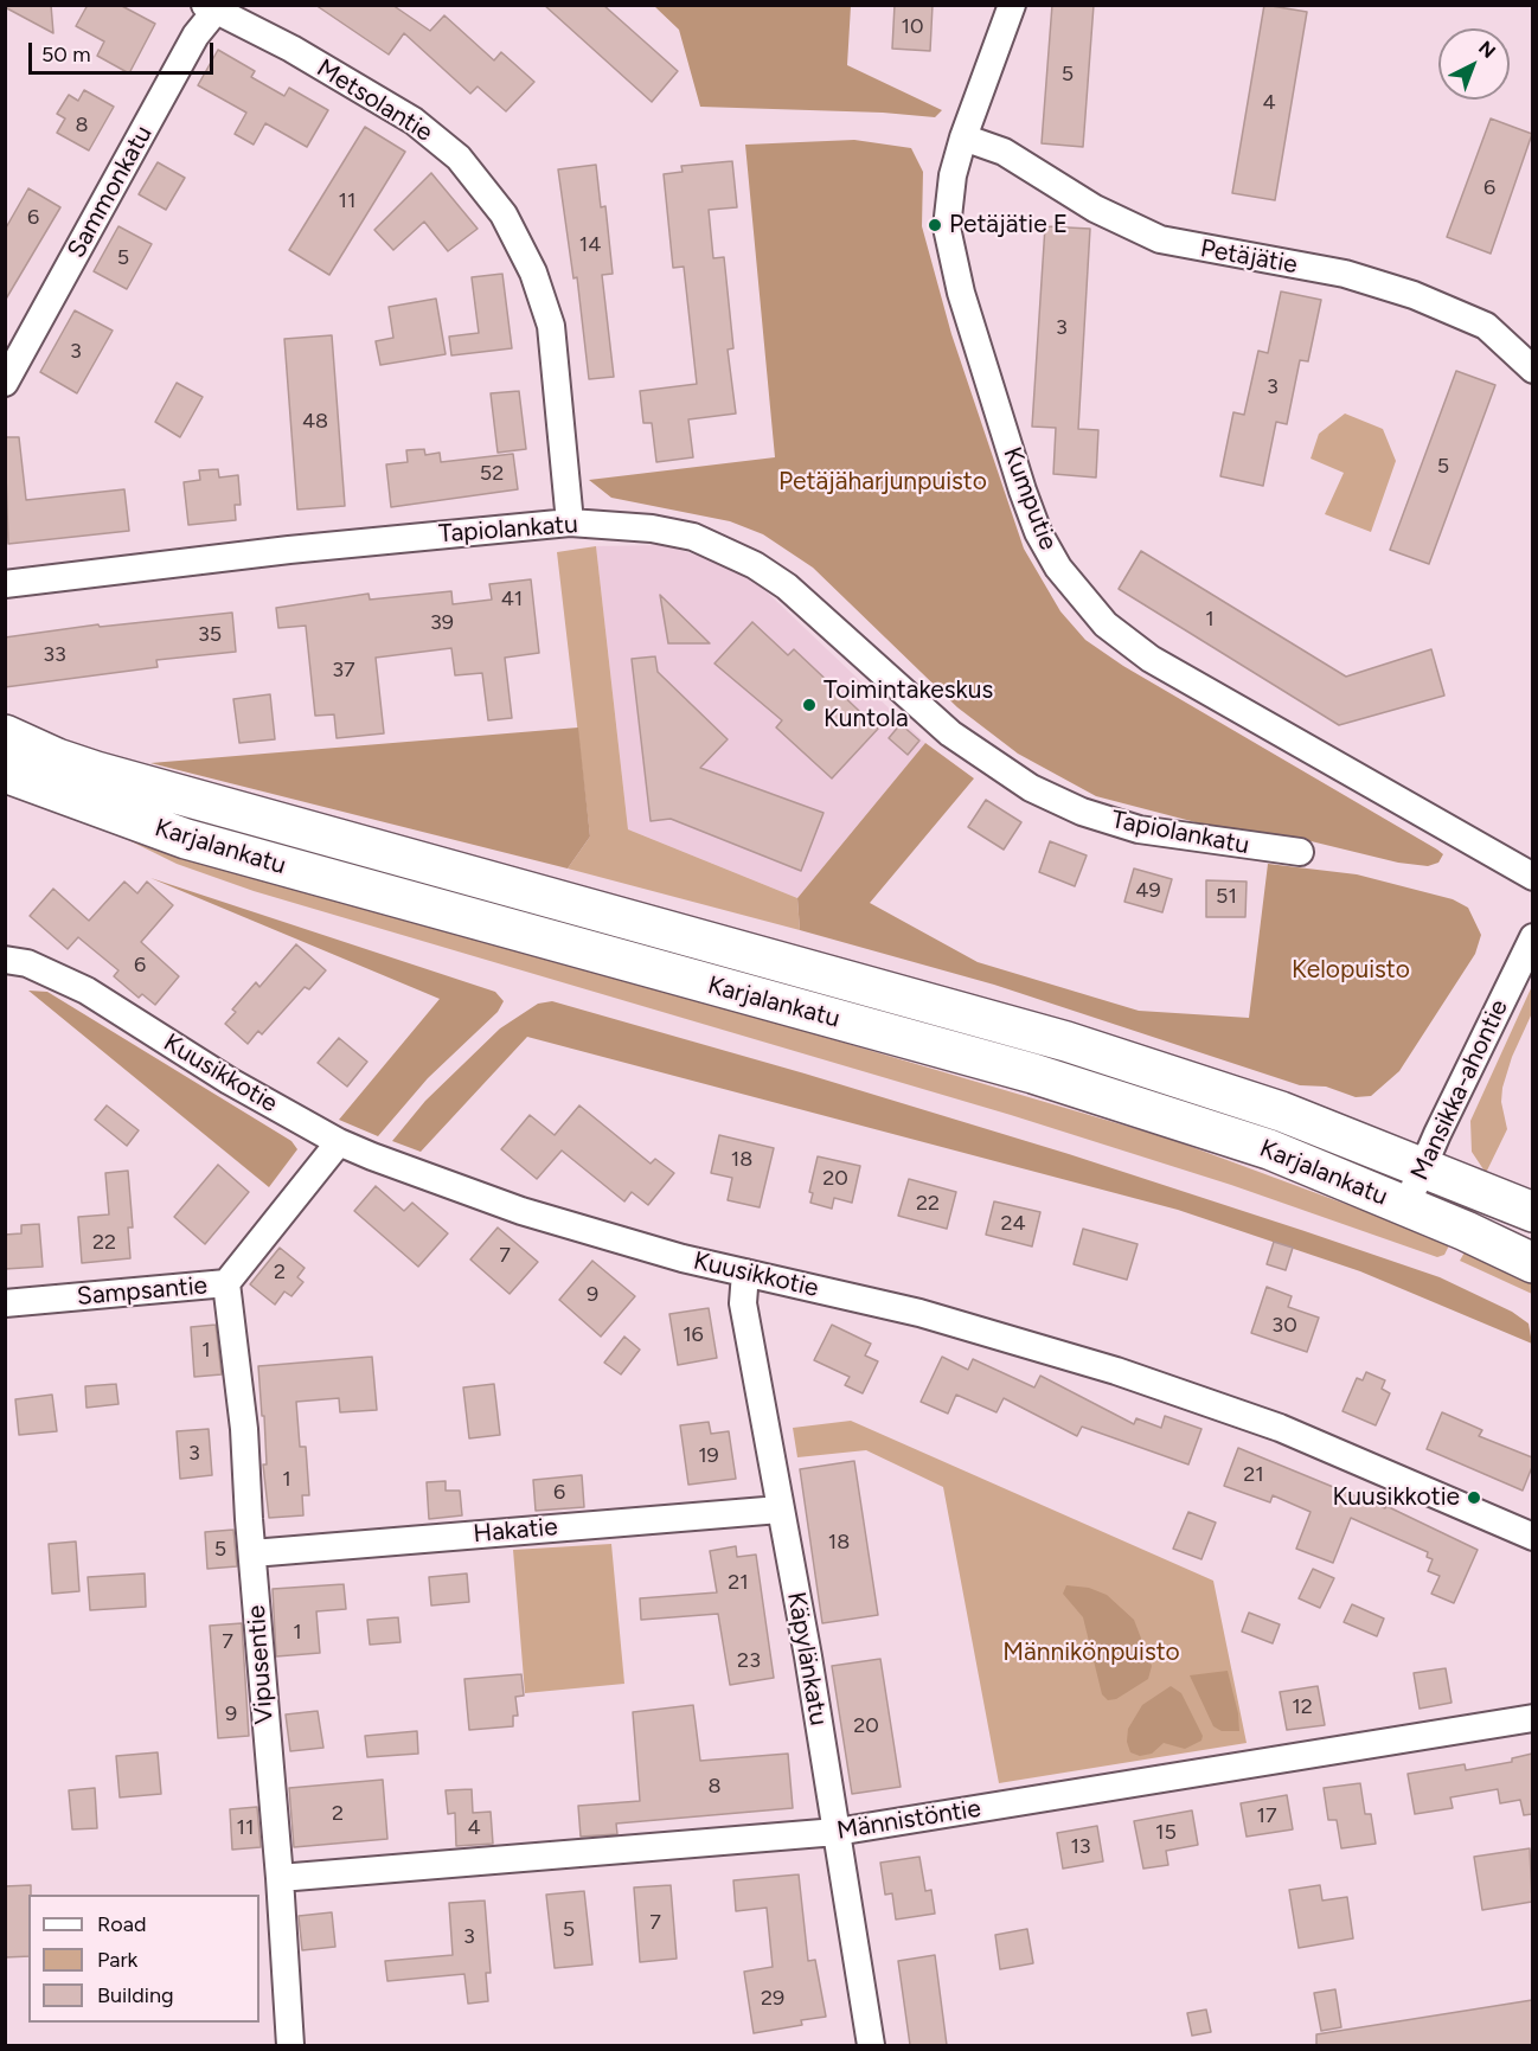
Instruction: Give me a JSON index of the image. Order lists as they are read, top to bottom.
{
  "streets": {
    "main road": ["Karjalankatu"],
    "street": [
      "Metsolantie",
      "Sammonkatu",
      "Petäjätie",
      "Kumputie",
      "Tapiolankatu",
      "Kuusikkotie",
      "Mansikka-ahontie",
      "Sampsantie",
      "Hakatie",
      "Käpylänkatu",
      "Vipusentie",
      "Männistöntie"
    ]
  },
  "crossings": [
    ["Metsolantie", "Sammonkatu"],
    ["Metsolantie", "Tapiolankatu"],
    ["Petäjätie", "Kumputie"],
    ["Karjalankatu", "Mansikka-ahontie"],
    ["Kuusikkotie", "Sampsantie"],
    ["Kuusikkotie", "Käpylänkatu"],
    ["Sampsantie", "Vipusentie"],
    ["Hakatie", "Käpylänkatu"],
    ["Hakatie", "Vipusentie"],
    ["Käpylänkatu", "Männistöntie"],
    ["Vipusentie", "Männistöntie"]
  ],
  "parks": ["Petäjäharjunpuisto", "Kelopuisto", "Männikönpuisto"],
  "places": ["Petäjätie E", "Toimintakeskus Kuntola", "Kuusikkotie"],
  "house_numbers": [
    "10",
    "5",
    "4",
    "8",
    "6",
    "11",
    "6",
    "14",
    "5",
    "3",
    "3",
    "3",
    "48",
    "5",
    "52",
    "41",
    "1",
    "39",
    "35",
    "33",
    "37",
    "49",
    "51",
    "6",
    "18",
    "20",
    "22",
    "24",
    "22",
    "7",
    "2",
    "9",
    "30",
    "16",
    "1",
    "3",
    "19",
    "21",
    "1",
    "6",
    "18",
    "5",
    "21",
    "1",
    "7",
    "23",
    "12",
    "9",
    "20",
    "8",
    "2",
    "17",
    "11",
    "4",
    "15",
    "13",
    "7",
    "5",
    "3",
    "29"
  ],
  "legend": ["Road", "Park", "Building"],
  "scale_bar": "50 m",
  "north": "top right"
}
